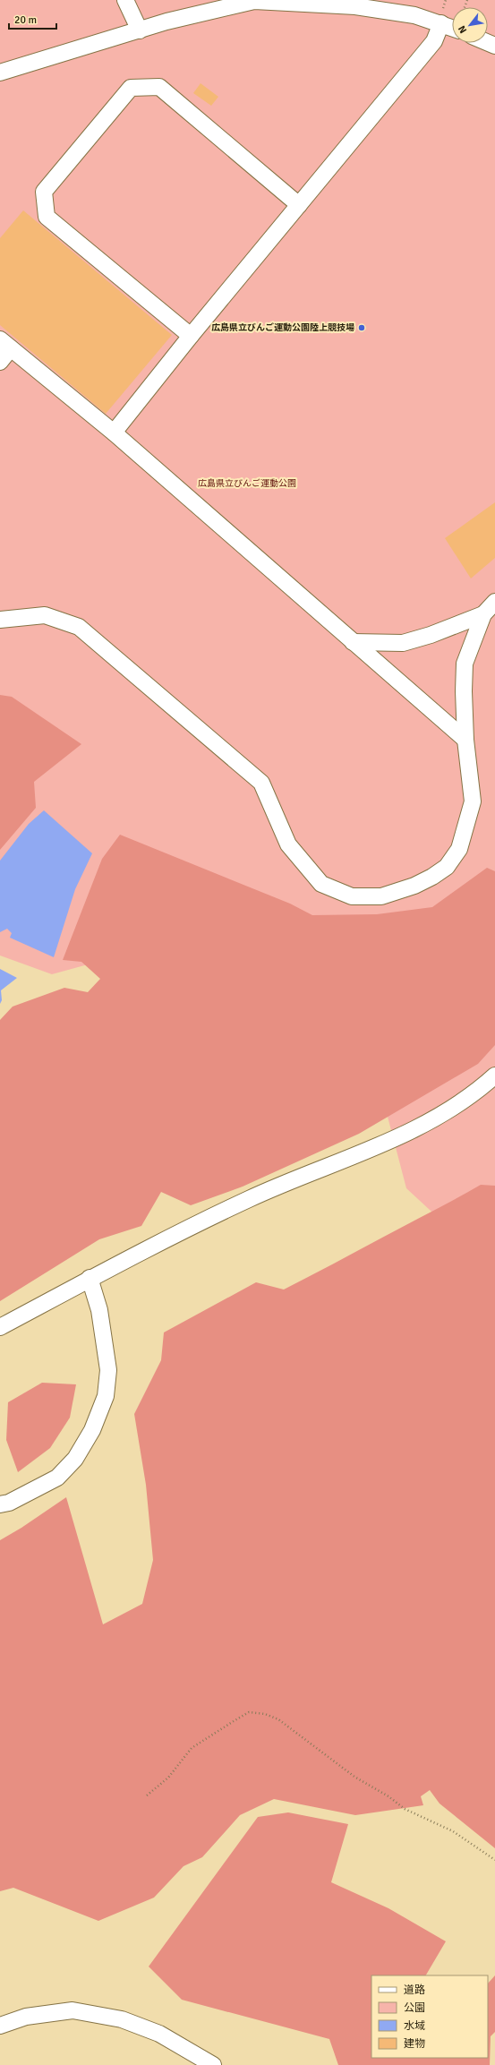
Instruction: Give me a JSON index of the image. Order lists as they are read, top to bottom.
{
  "parks": ["広島県立びんご運動公園"],
  "places": ["広島県立びんご運動公園陸上競技場"],
  "legend": [
    "道路",
    "公園",
    "水域",
    "建物"
  ],
  "scale_bar": "20 m",
  "north": "bottom left"
}
